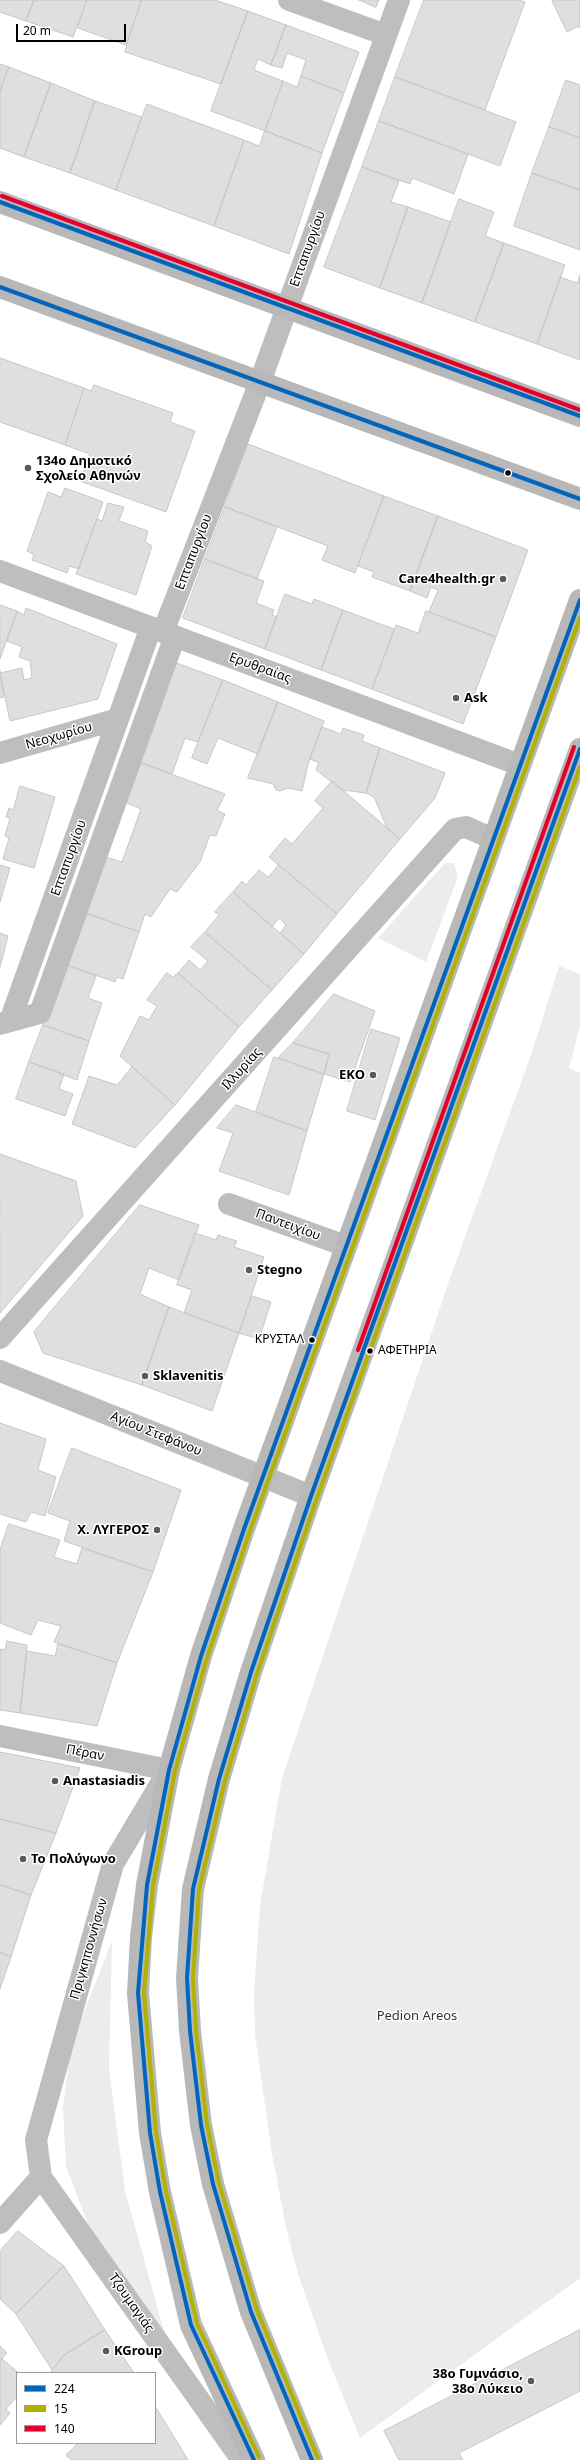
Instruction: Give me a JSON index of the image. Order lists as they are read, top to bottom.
{
  "streets": {
    "main road": ["Πριγκηποννήσων"],
    "street": [
      "Επταπυργίου",
      "Ερυθραίας",
      "Νεοχωρίου",
      "Ιλλυρίας",
      "Παντειχίου",
      "Αγίου Στεφάνου",
      "Πέραν",
      "Τζουμαγιάς"
    ]
  },
  "crossings": [
    ["Επταπυργίου", "Ερυθραίας"],
    ["Επταπυργίου", "Νεοχωρίου"],
    ["Ερυθραίας", "Πριγκηποννήσων"],
    ["Ιλλυρίας", "Πριγκηποννήσων"],
    ["Παντειχίου", "Πριγκηποννήσων"],
    ["Αγίου Στεφάνου", "Πριγκηποννήσων"],
    ["Πέραν", "Πριγκηποννήσων"],
    ["Πριγκηποννήσων", "Τζουμαγιάς"]
  ],
  "parks": ["Pedion Areos"],
  "places": [
    "134ο Δημοτικό Σχολείο Αθηνών",
    "Care4health.gr",
    "Ask",
    "EKO",
    "Stegno",
    "ΚΡΥΣΤΑΛ",
    "ΑΦΕΤΗΡΙΑ",
    "Sklavenitis",
    "Χ. ΛΥΓΕΡΟΣ",
    "Anastasiadis",
    "Το Πολύγωνο",
    "KGroup",
    "38ο Γυμνάσιο, 38ο Λύκειο"
  ],
  "lines": ["transit line 140", "transit line 224", "transit line 15"],
  "legend": ["224", "15", "140"],
  "scale_bar": "20 m"
}
